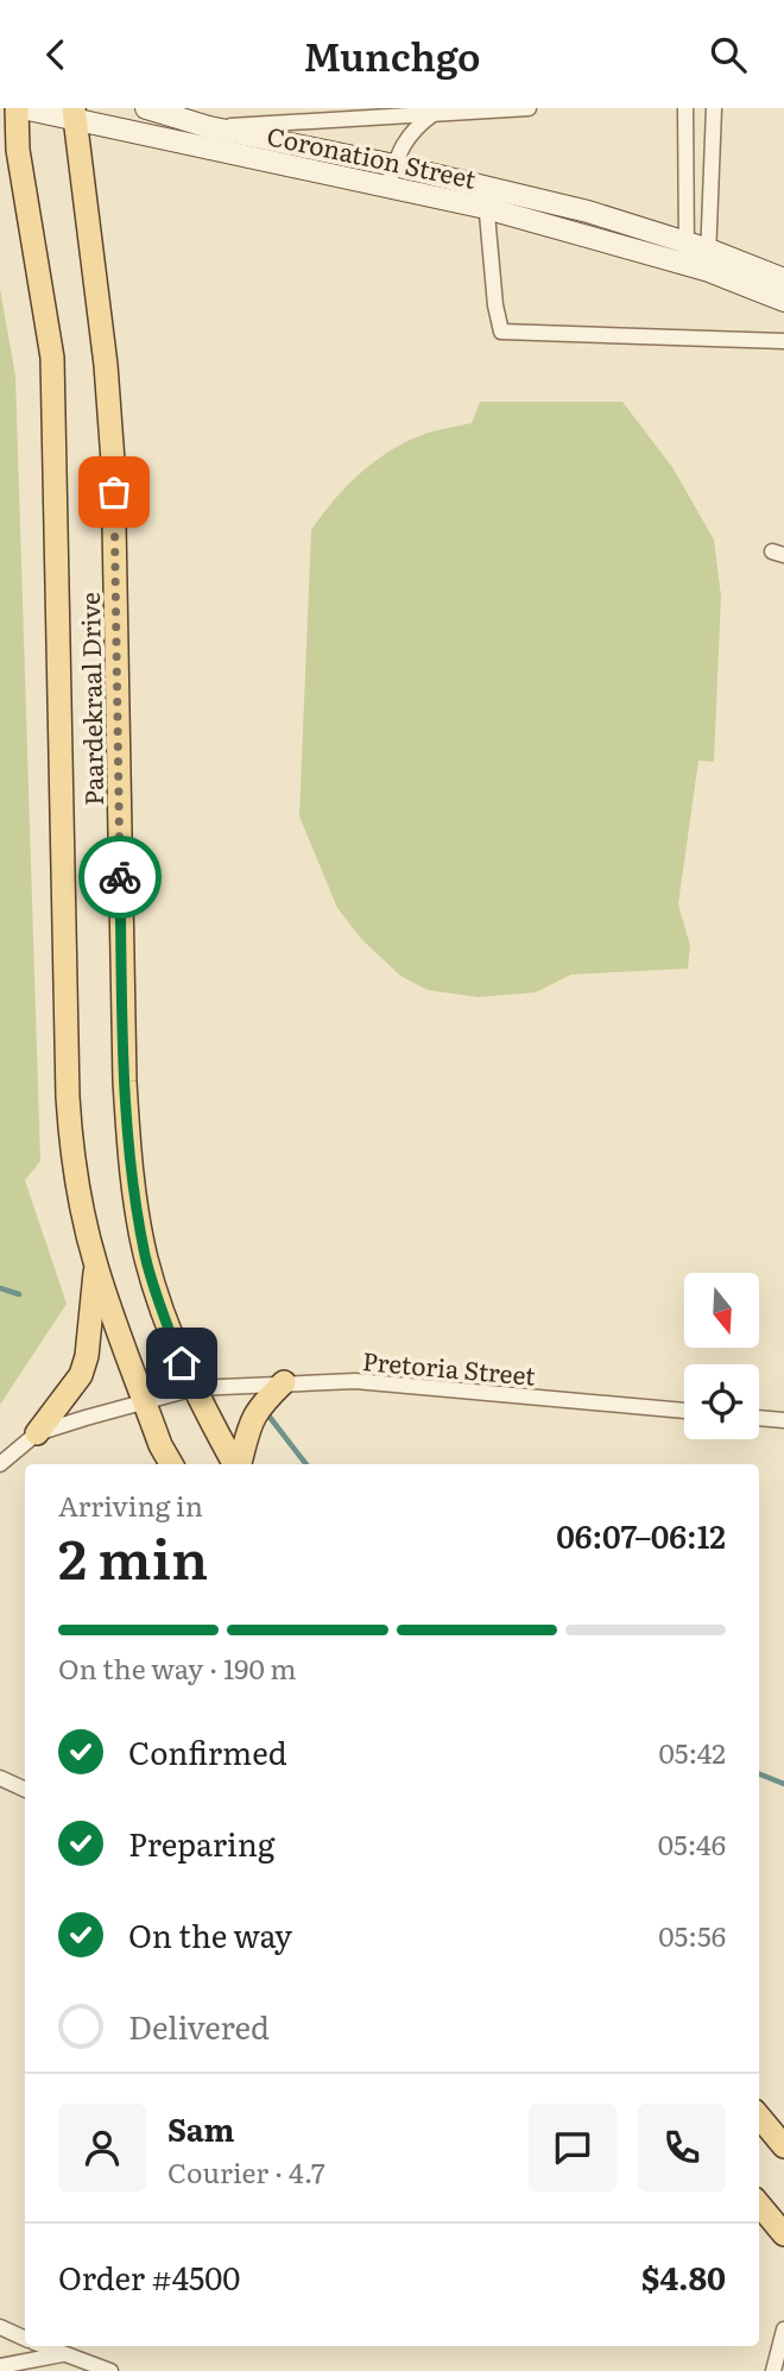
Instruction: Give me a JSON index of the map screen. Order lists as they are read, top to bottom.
{
  "streets": {
    "main road": ["Coronation Street", "Paardekraal Drive"],
    "street": ["Pretoria Street"]
  },
  "crossings": [
    ["Coronation Street", "Paardekraal Drive"],
    ["Paardekraal Drive", "Pretoria Street"]
  ],
  "north": "bottom",
  "page": {
    "header": "Munchgo",
    "heading": ["2 min", "Arriving in", "06:07–06:12"],
    "panel": [
      "Sam",
      "Courier · 4.7",
      "Order #4500",
      "$4.80"
    ],
    "bar": "On the way · 190 m",
    "list": [
      ["Confirmed", "05:42"],
      ["Preparing", "05:46"],
      ["On the way", "05:56"],
      "Delivered"
    ]
  }
}
